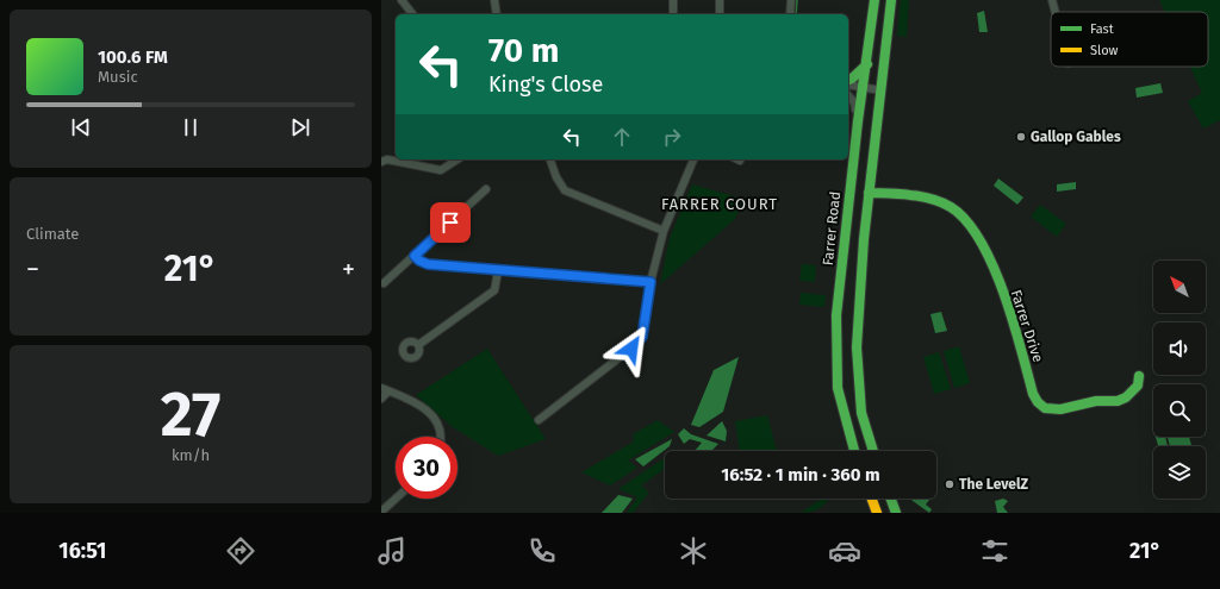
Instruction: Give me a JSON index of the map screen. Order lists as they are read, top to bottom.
{
  "streets": {
    "main road": ["Farrer Road", "Farrer Drive"]
  },
  "districts": ["FARRER COURT"],
  "places": ["Gallop Gables", "The LevelZ"],
  "legend": ["Fast", "Slow"],
  "north": "top left",
  "page": {
    "turn": ["70 m", "King's Close"],
    "song": ["100.6 FM", "Music"],
    "tile": [
      "Climate",
      ["27", "km/h"]
    ],
    "heat": ["−", "21°", "+"],
    "limit": "30",
    "trip": "16:52 · 1 min · 360 m",
    "tabs": ["16:51", "21°"]
  }
}
